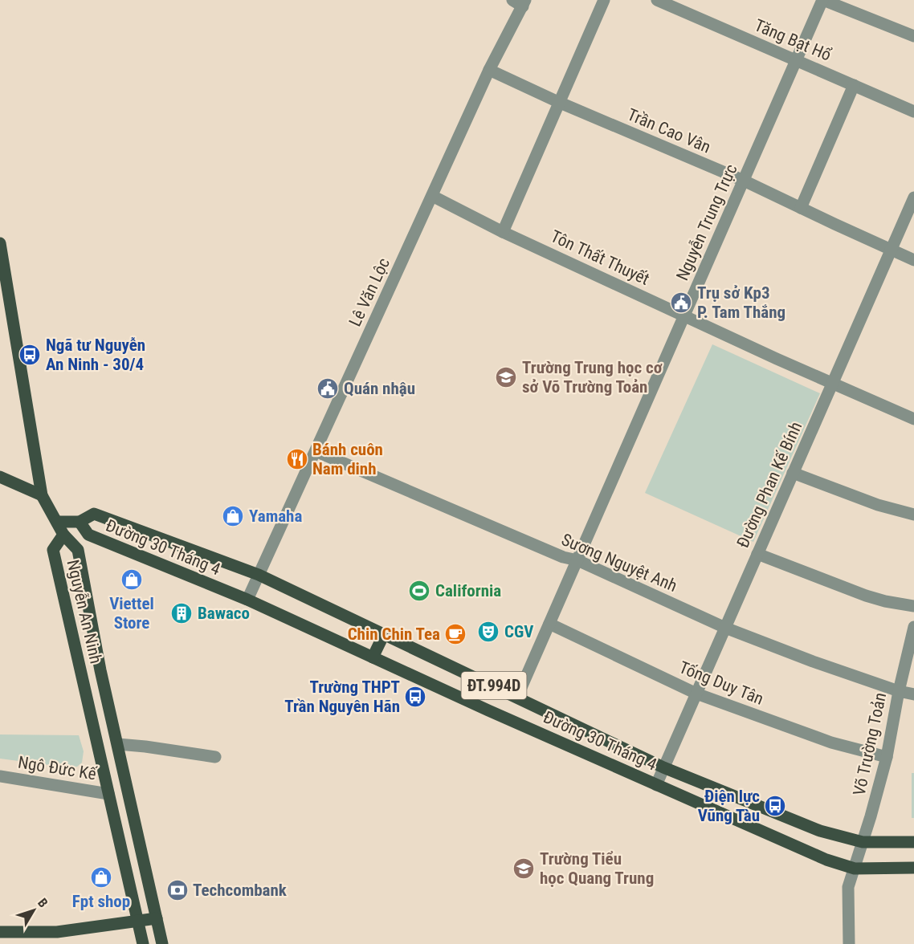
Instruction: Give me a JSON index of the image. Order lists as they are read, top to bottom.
{
  "streets": {
    "main road": ["Đường 30 Tháng 4", "Nguyễn An Ninh", "ĐT.994D"],
    "street": [
      "Tăng Bạt Hổ",
      "Trần Cao Vân",
      "Nguyễn Trung Trực",
      "Tôn Thất Thuyết",
      "Lê Văn Lộc",
      "Đường Phan Kế Bính",
      "Sương Nguyệt Anh",
      "Tống Duy Tân",
      "Võ Trường Toản",
      "Ngô Đức Kế"
    ]
  },
  "crossings": [
    ["Tăng Bạt Hổ", "Nguyễn Trung Trực"],
    ["Trần Cao Vân", "Nguyễn Trung Trực"],
    ["Trần Cao Vân", "Lê Văn Lộc"],
    ["Trần Cao Vân", "Đường Phan Kế Bính"],
    ["Nguyễn Trung Trực", "Tôn Thất Thuyết"],
    ["Nguyễn Trung Trực", "Đường 30 Tháng 4"],
    ["Nguyễn Trung Trực", "Sương Nguyệt Anh"],
    ["Nguyễn Trung Trực", "Tống Duy Tân"],
    ["Tôn Thất Thuyết", "Lê Văn Lộc"],
    ["Tôn Thất Thuyết", "Đường Phan Kế Bính"],
    ["Lê Văn Lộc", "Đường 30 Tháng 4"],
    ["Lê Văn Lộc", "Sương Nguyệt Anh"],
    ["Đường Phan Kế Bính", "Đường 30 Tháng 4"],
    ["Đường Phan Kế Bính", "Sương Nguyệt Anh"],
    ["Đường Phan Kế Bính", "Tống Duy Tân"],
    ["Đường 30 Tháng 4", "Võ Trường Toản"],
    ["Sương Nguyệt Anh", "Võ Trường Toản"],
    ["Nguyễn An Ninh", "Ngô Đức Kế"],
    ["Tống Duy Tân", "Võ Trường Toản"]
  ],
  "places": {
    "public building": ["Trụ sở Kp3 P. Tam Thắng", "Quán nhậu"],
    "bus stop": ["Ngã tư Nguyễn An Ninh - 30/4", "Trường THPT Trần Nguyên Hãn", "Điện lực Vũng Tàu"],
    "school or university": ["Trường Trung học cơ sở Võ Trường Toản", "Trường Tiểu học Quang Trung"],
    "restaurant": ["Bánh cuôn Nam dinh"],
    "shop": ["Yamaha", "Viettel Store", "Fpt shop"],
    "sports": ["California"],
    "building": ["Bawaco"],
    "theatre": ["CGV"],
    "cafe": ["Chin Chin Tea"],
    "bank": ["Techcombank"]
  },
  "north": "top right"
}
